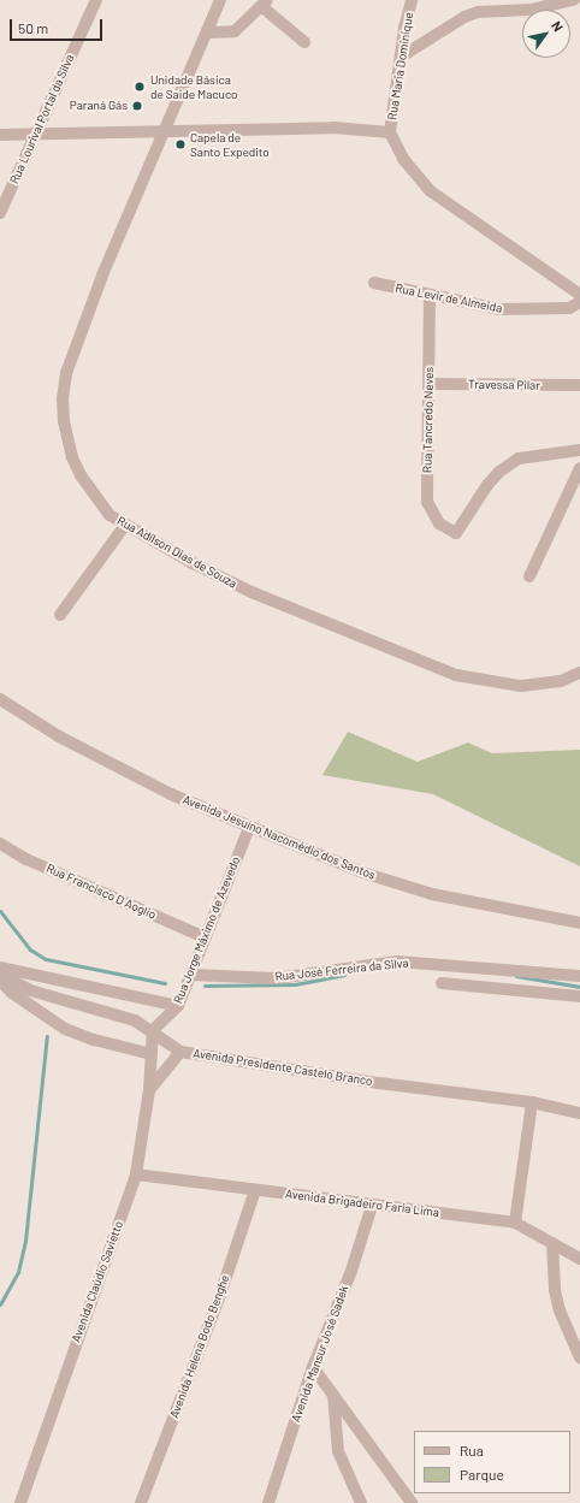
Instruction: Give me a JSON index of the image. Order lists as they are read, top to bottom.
{
  "streets": {
    "street": [
      "Rua Maria Dominique",
      "Rua Lourival Portal da Silva",
      "Rua Levir de Almeida",
      "Travessa Pilar",
      "Rua Tancredo Neves",
      "Rua Adílson Dias de Souza",
      "Avenida Jesuíno Nacomédio dos Santos",
      "Rua Francisco D Aoglio",
      "Rua Jorge Máximo de Azevedo",
      "Rua José Ferreira da Silva",
      "Avenida Presidente Castelo Branco",
      "Avenida Brigadeiro Faria Lima",
      "Avenida Claúdio Savietto",
      "Avenida Helena Bodo Benghe",
      "Avenida Mansur José Sadek"
    ]
  },
  "crossings": [
    ["Rua Levir de Almeida", "Rua Tancredo Neves"],
    ["Travessa Pilar", "Rua Tancredo Neves"],
    ["Avenida Jesuíno Nacomédio dos Santos", "Rua Jorge Máximo de Azevedo"],
    ["Rua Francisco D Aoglio", "Rua Jorge Máximo de Azevedo"],
    ["Rua Jorge Máximo de Azevedo", "Rua José Ferreira da Silva"],
    ["Rua Jorge Máximo de Azevedo", "Avenida Presidente Castelo Branco"],
    ["Avenida Brigadeiro Faria Lima", "Avenida Claúdio Savietto"],
    ["Avenida Brigadeiro Faria Lima", "Avenida Helena Bodo Benghe"],
    ["Avenida Brigadeiro Faria Lima", "Avenida Mansur José Sadek"]
  ],
  "places": ["Unidade Básica de Saide Macuco", "Paraná Gás", "Capela de Santo Expedito"],
  "legend": ["Rua", "Parque"],
  "scale_bar": "50 m",
  "north": "top right"
}
